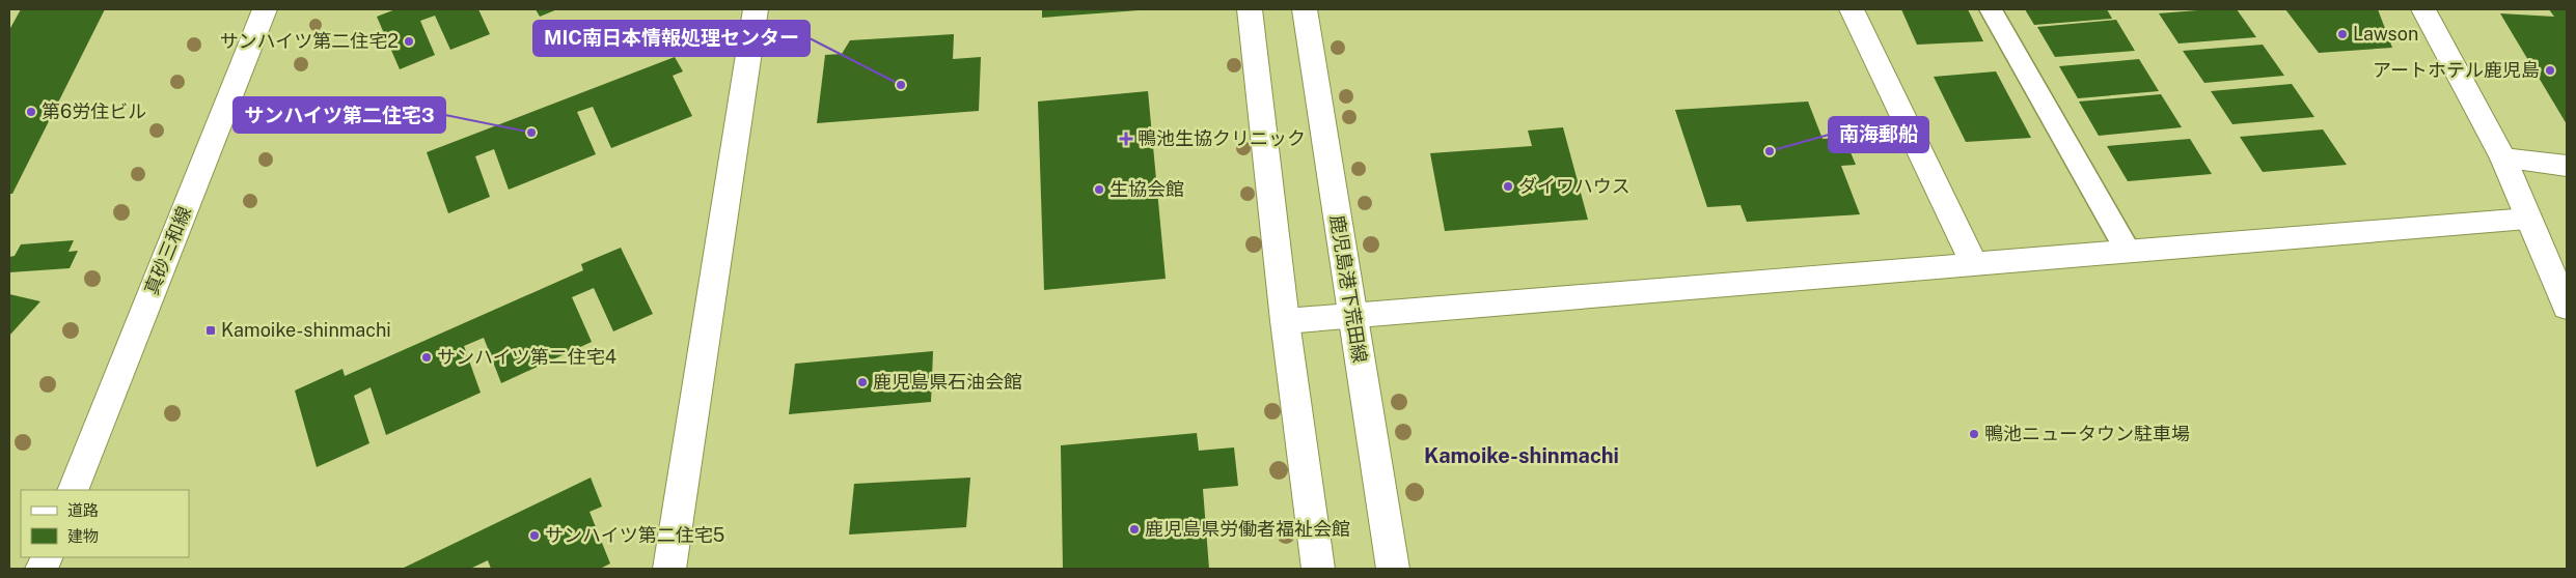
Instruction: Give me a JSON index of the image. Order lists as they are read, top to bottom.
{
  "streets": {
    "street": ["真砂三和線", "鹿児島港下荒田線"]
  },
  "districts": ["Kamoike-shinmachi"],
  "places": {
    "other": [
      "Lawson",
      "サンハイツ第二住宅2",
      "アートホテル鹿児島",
      "MIC南日本情報処理センター",
      "第6労住ビル",
      "サンハイツ第二住宅3",
      "南海郵船",
      "ダイワハウス",
      "生協会館",
      "サンハイツ第二住宅4",
      "鹿児島県石油会館",
      "鴨池ニュータウン駐車場",
      "鹿児島県労働者福祉会館",
      "サンハイツ第二住宅5"
    ],
    "health": ["鴨池生協クリニック"],
    "transit": ["Kamoike-shinmachi"]
  },
  "legend": ["道路", "建物"]
}
